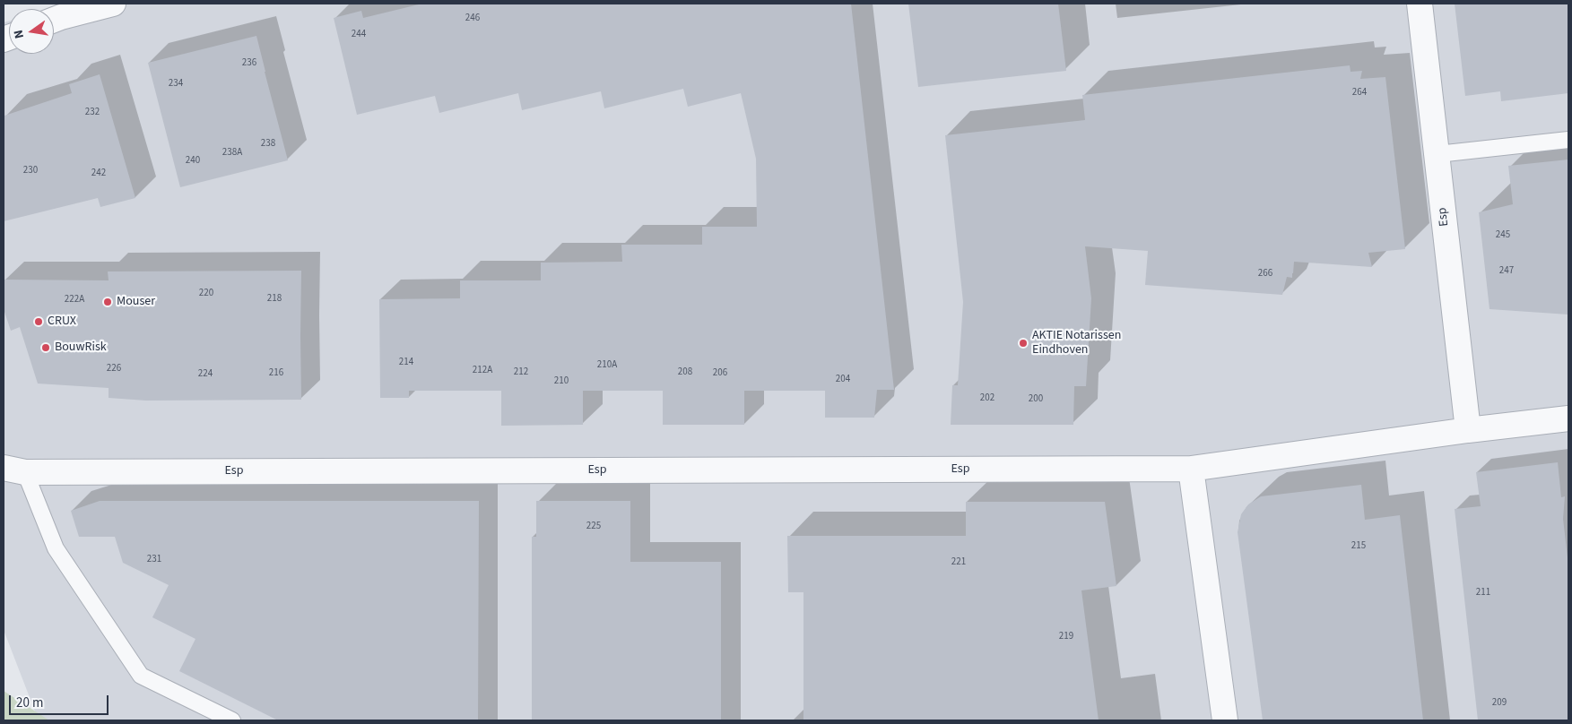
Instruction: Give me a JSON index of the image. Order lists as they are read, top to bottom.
{
  "streets": {
    "street": ["Esp"]
  },
  "places": [
    "Mouser",
    "CRUX",
    "AKTIE Notarissen Eindhoven",
    "BouwRisk"
  ],
  "house_numbers": [
    "246",
    "244",
    "236",
    "234",
    "264",
    "232",
    "238",
    "238A",
    "240",
    "230",
    "242",
    "245",
    "247",
    "266",
    "220",
    "218",
    "222A",
    "214",
    "210A",
    "226",
    "212A",
    "212",
    "208",
    "216",
    "206",
    "224",
    "204",
    "210",
    "202",
    "200",
    "225",
    "215",
    "231",
    "221",
    "211",
    "219",
    "209"
  ],
  "scale_bar": "20 m",
  "north": "left"
}
